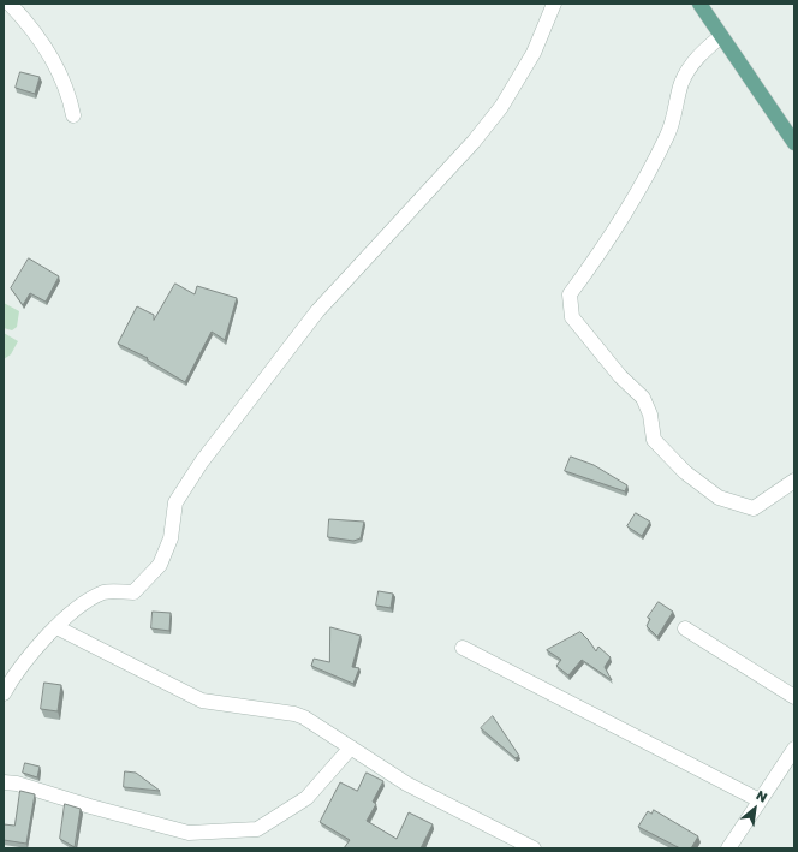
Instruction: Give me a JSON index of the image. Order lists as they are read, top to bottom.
{
  "north": "top right"
}
